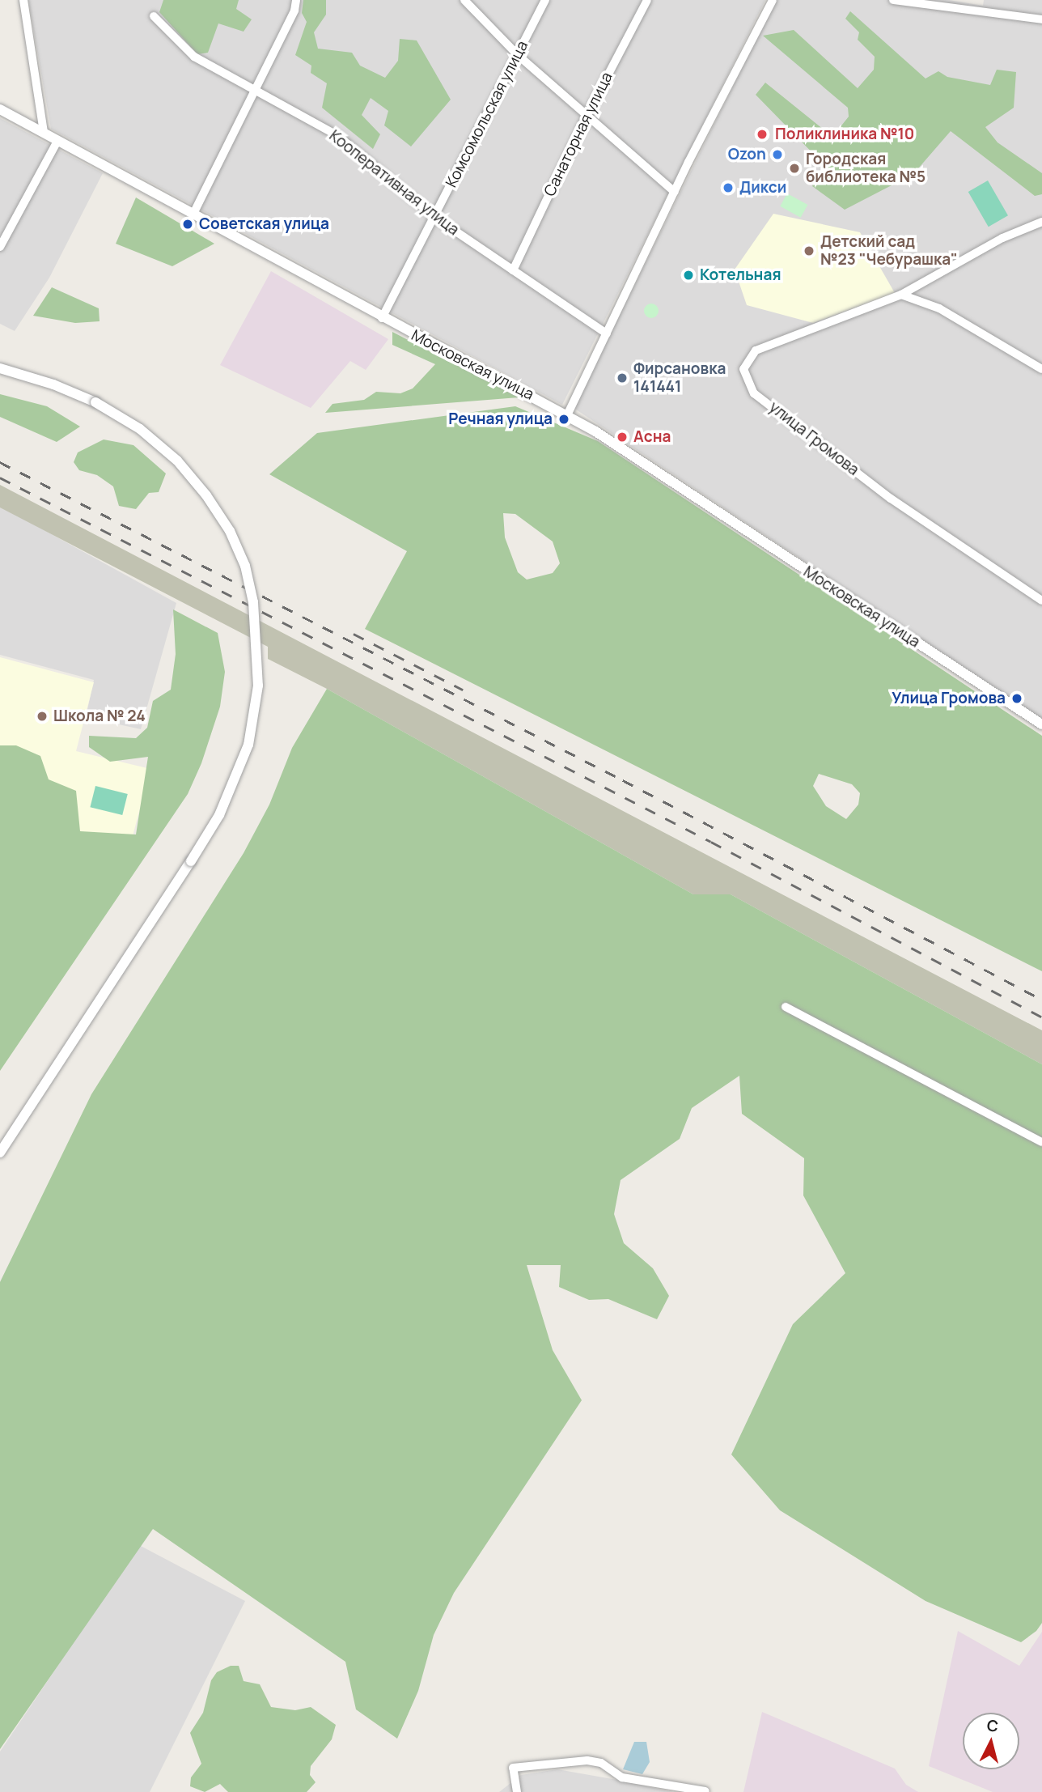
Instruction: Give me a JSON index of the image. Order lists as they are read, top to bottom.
{
  "streets": {
    "street": [
      "Комсомольская улица",
      "Санаторная улица",
      "Кооперативная улица",
      "Московская улица",
      "улица Громова"
    ]
  },
  "crossings": [
    ["Комсомольская улица", "Кооперативная улица"],
    ["Комсомольская улица", "Московская улица"],
    ["Санаторная улица", "Кооперативная улица"]
  ],
  "places": [
    "Поликлиника №10",
    "Ozon",
    "Городская библиотека №5",
    "Дикси",
    "Советская улица",
    "Детский сад №23 \"Чебурашка\"",
    "Котельная",
    "Фирсановка 141441",
    "Речная улица",
    "Асна",
    "Улица Громова",
    "Школа № 24"
  ],
  "north": "top"
}
